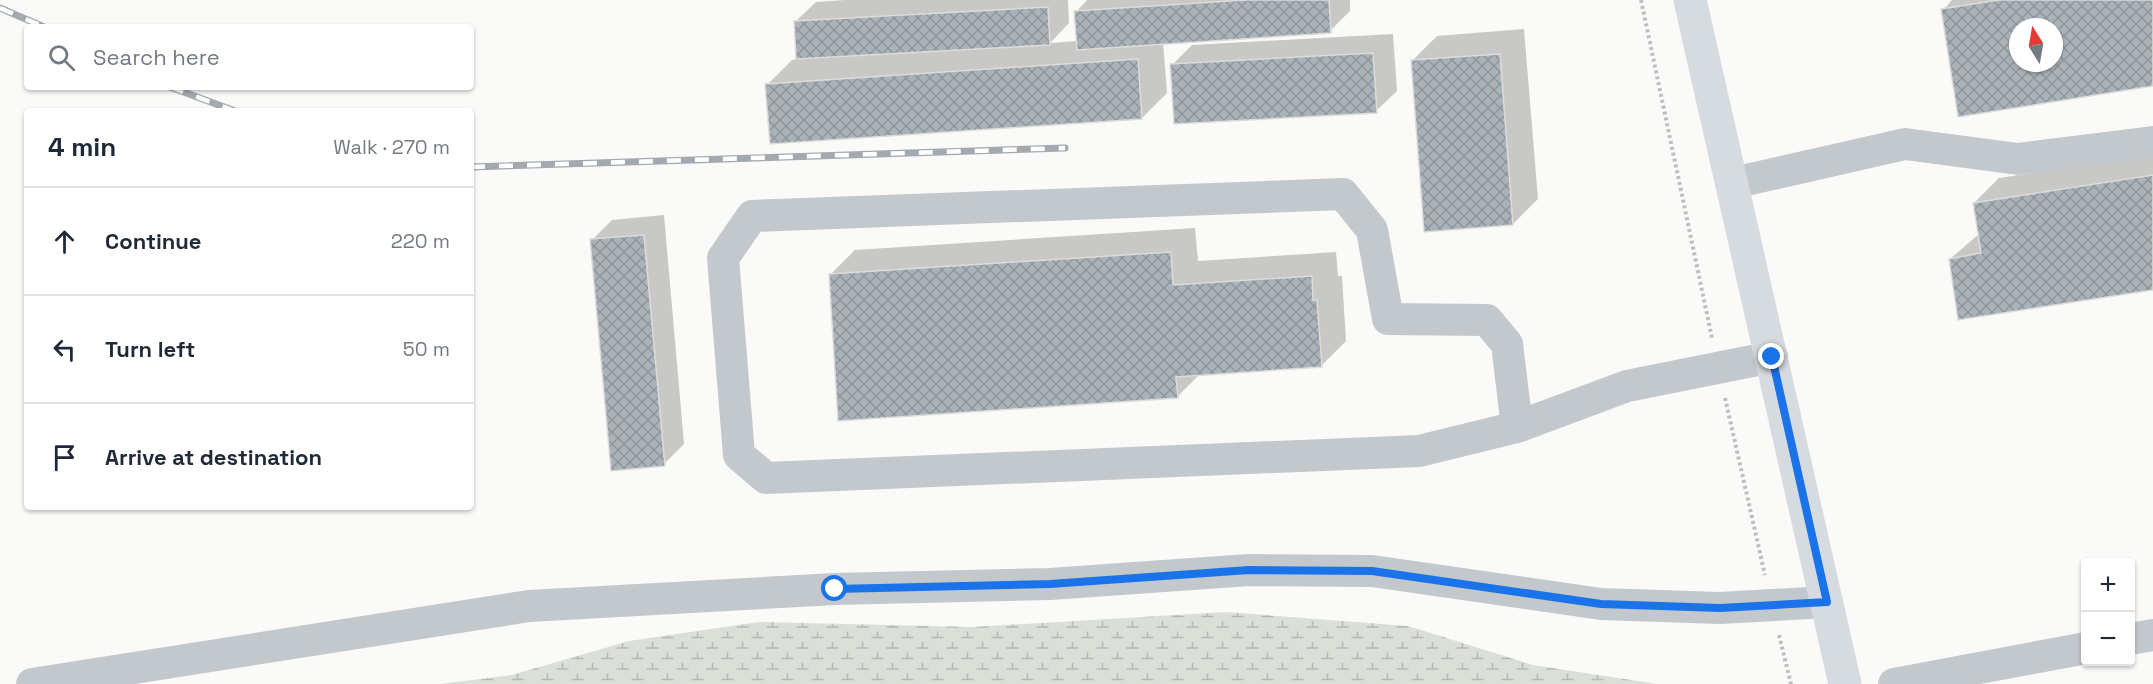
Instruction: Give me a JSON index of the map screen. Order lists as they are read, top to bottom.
{
  "north": "top",
  "page": {
    "search": "Search here",
    "heading": ["4 min", "Walk · 270 m"],
    "list": [
      ["Continue", "220 m"],
      ["Turn left", "50 m"],
      "Arrive at destination"
    ],
    "map_buttons": ["+", "−"]
  }
}
